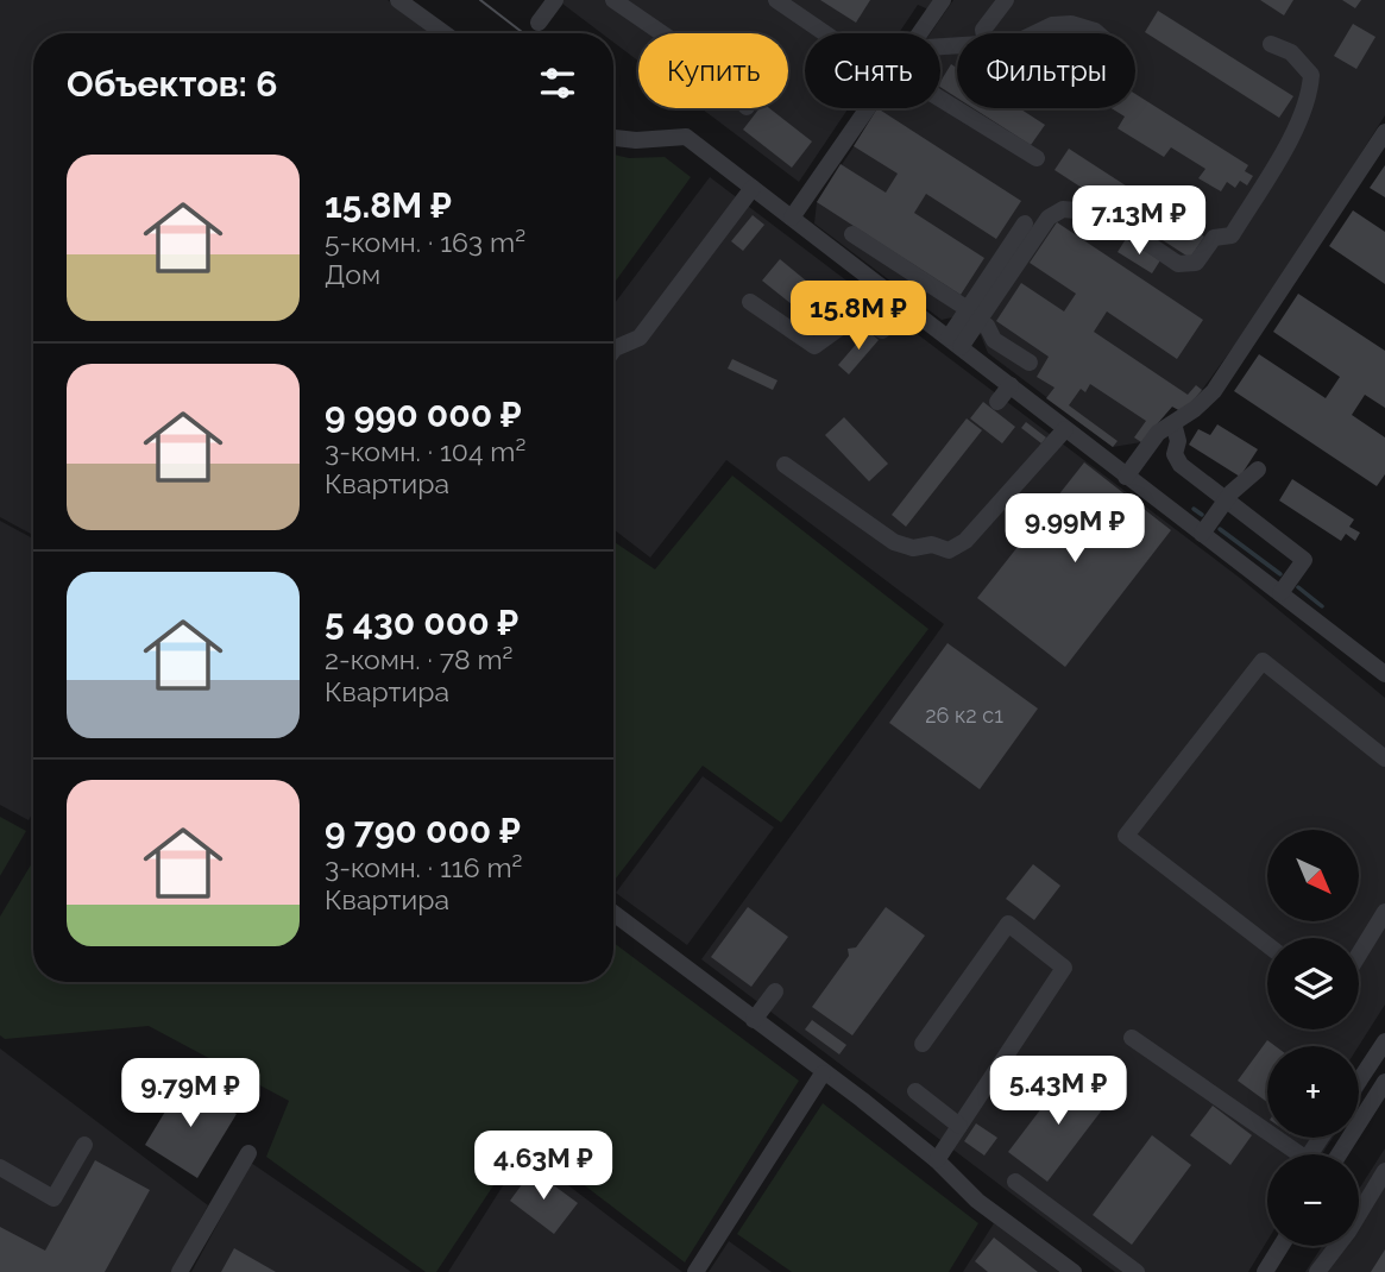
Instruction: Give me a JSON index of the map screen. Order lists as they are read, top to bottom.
{
  "house_numbers": ["26 к2 с1"],
  "north": "bottom right",
  "page": {
    "chip": ["Купить", "Снять", "Фильтры"],
    "heading": "Объектов: 6",
    "list": [
      {
        "name": "15.8M ₽",
        "note": "5-комн. · 163 m² · Дом"
      },
      {
        "name": "9 990 000 ₽",
        "note": "3-комн. · 104 m² · Квартира"
      },
      {
        "name": "5 430 000 ₽",
        "note": "2-комн. · 78 m² · Квартира"
      },
      {
        "name": "9 790 000 ₽",
        "note": "3-комн. · 116 m² · Квартира"
      }
    ],
    "price": [
      "7.13M ₽",
      "15.8M ₽",
      "9.99M ₽",
      "5.43M ₽",
      "9.79M ₽",
      "4.63M ₽"
    ],
    "map_buttons": ["+", "−"]
  }
}
